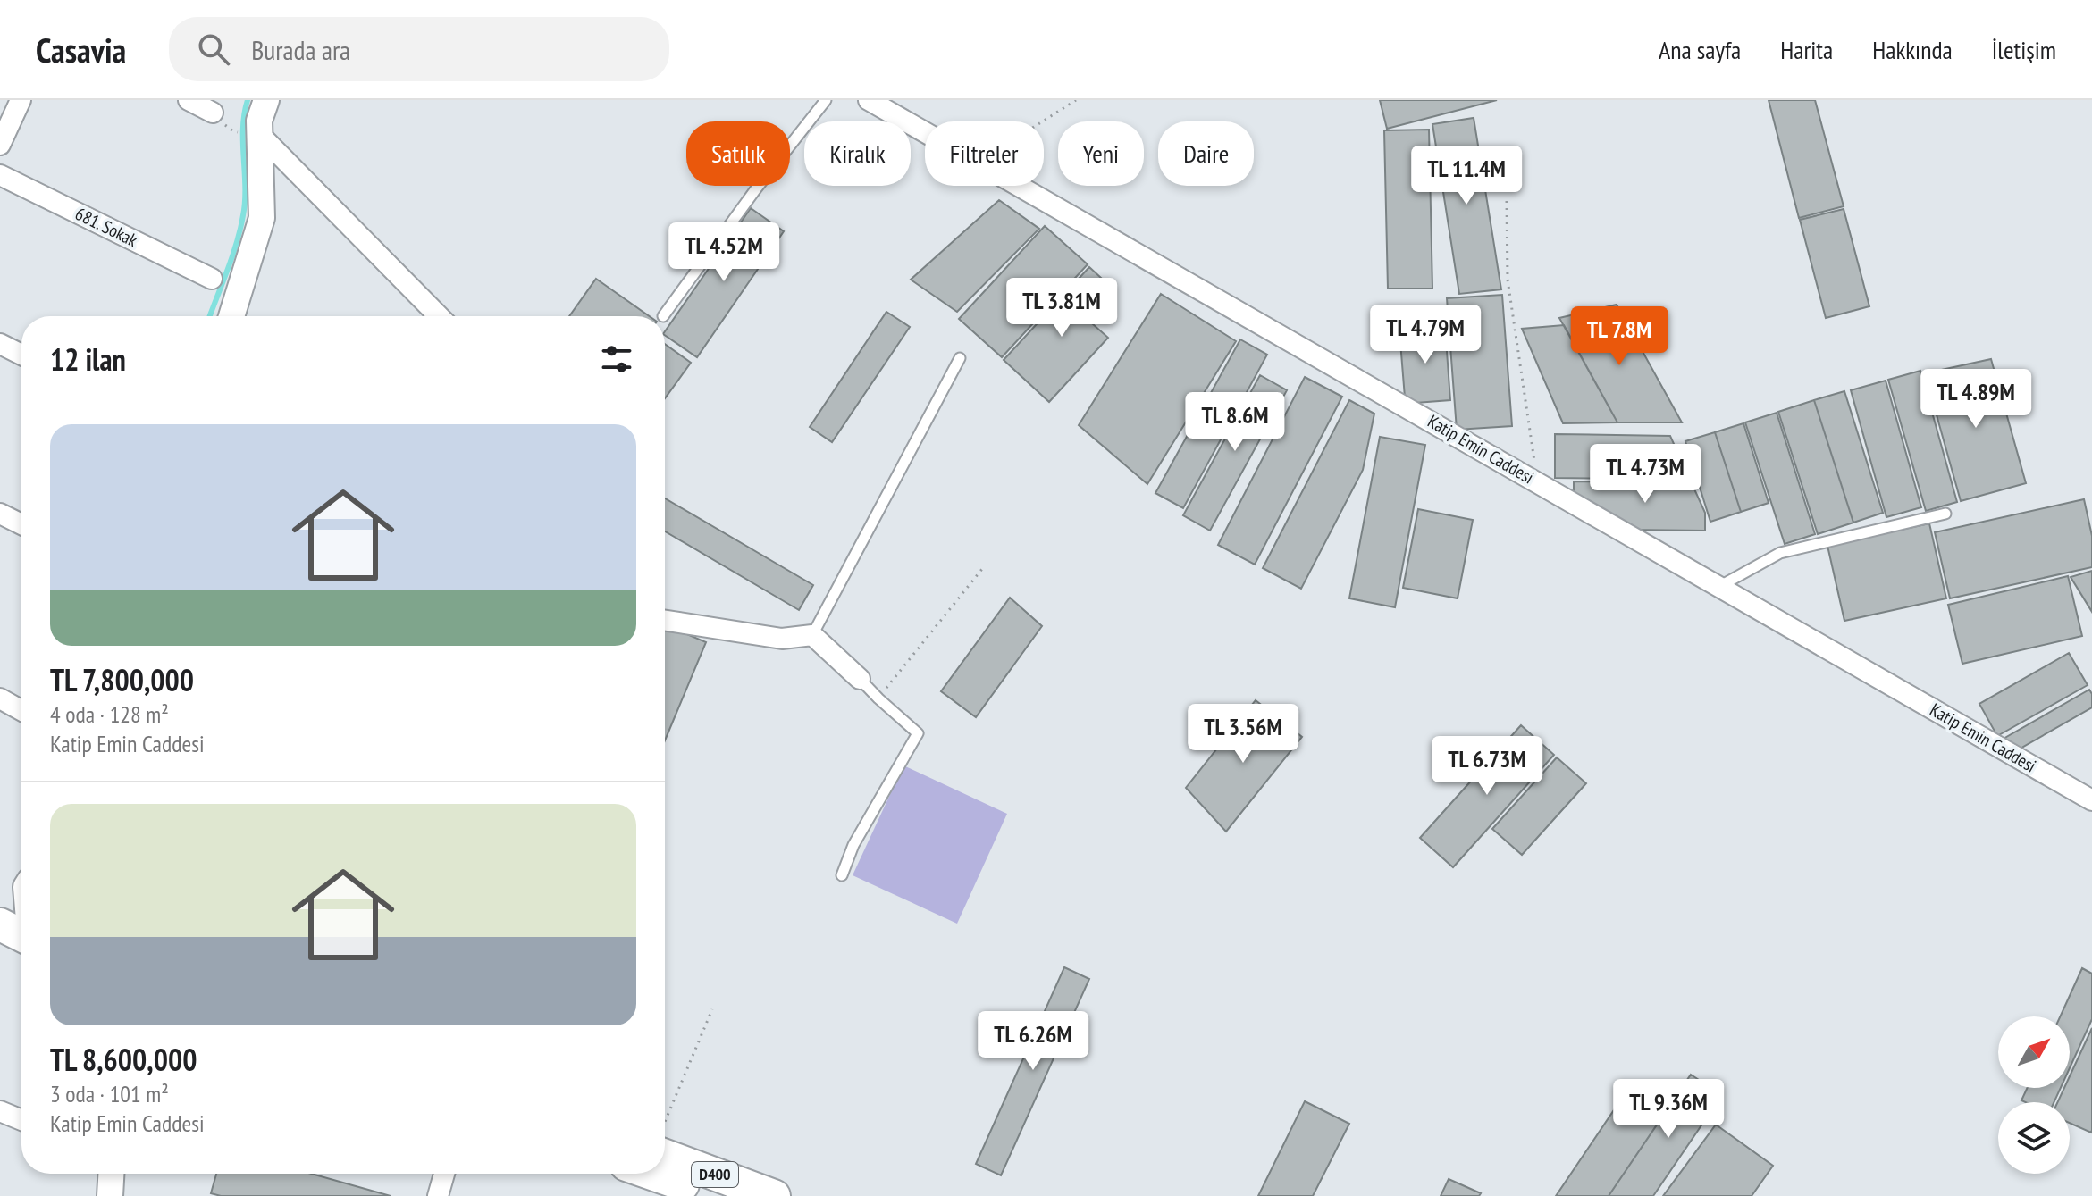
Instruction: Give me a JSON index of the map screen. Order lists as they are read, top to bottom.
{
  "streets": {
    "main road": ["D400"],
    "street": ["681. Sokak", "Katip Emin Caddesi"]
  },
  "north": "top right",
  "page": {
    "header": "Casavia",
    "search": "Burada ara",
    "nav": [
      "Ana sayfa",
      "Harita",
      "Hakkında",
      "İletişim"
    ],
    "chip": [
      "Satılık",
      "Kiralık",
      "Filtreler",
      "Yeni",
      "Daire"
    ],
    "price": [
      "TL 11.4M",
      "TL 4.52M",
      "TL 3.81M",
      "TL 4.79M",
      "TL 7.8M",
      "TL 4.89M",
      "TL 8.6M",
      "TL 4.73M",
      "TL 3.56M",
      "TL 6.73M",
      "TL 6.26M",
      "TL 9.36M"
    ],
    "heading": "12 ilan",
    "list": [
      {
        "name": "TL 7,800,000",
        "note": "4 oda · 128 m² · Katip Emin Caddesi"
      },
      {
        "name": "TL 8,600,000",
        "note": "3 oda · 101 m² · Katip Emin Caddesi"
      }
    ]
  }
}
